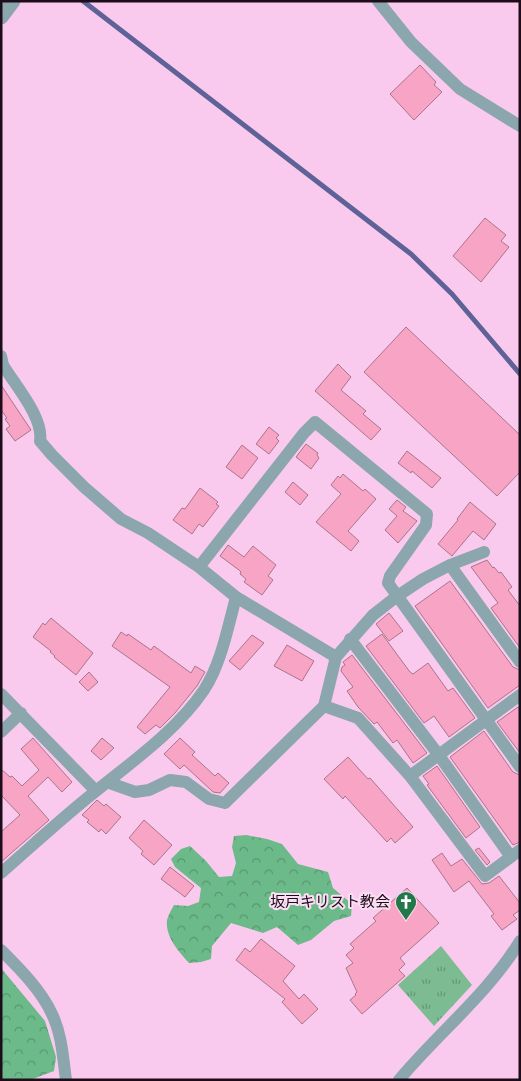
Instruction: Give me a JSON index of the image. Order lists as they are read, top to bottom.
{
  "places": {
    "church": ["坂戸キリスト教会"]
  }
}
